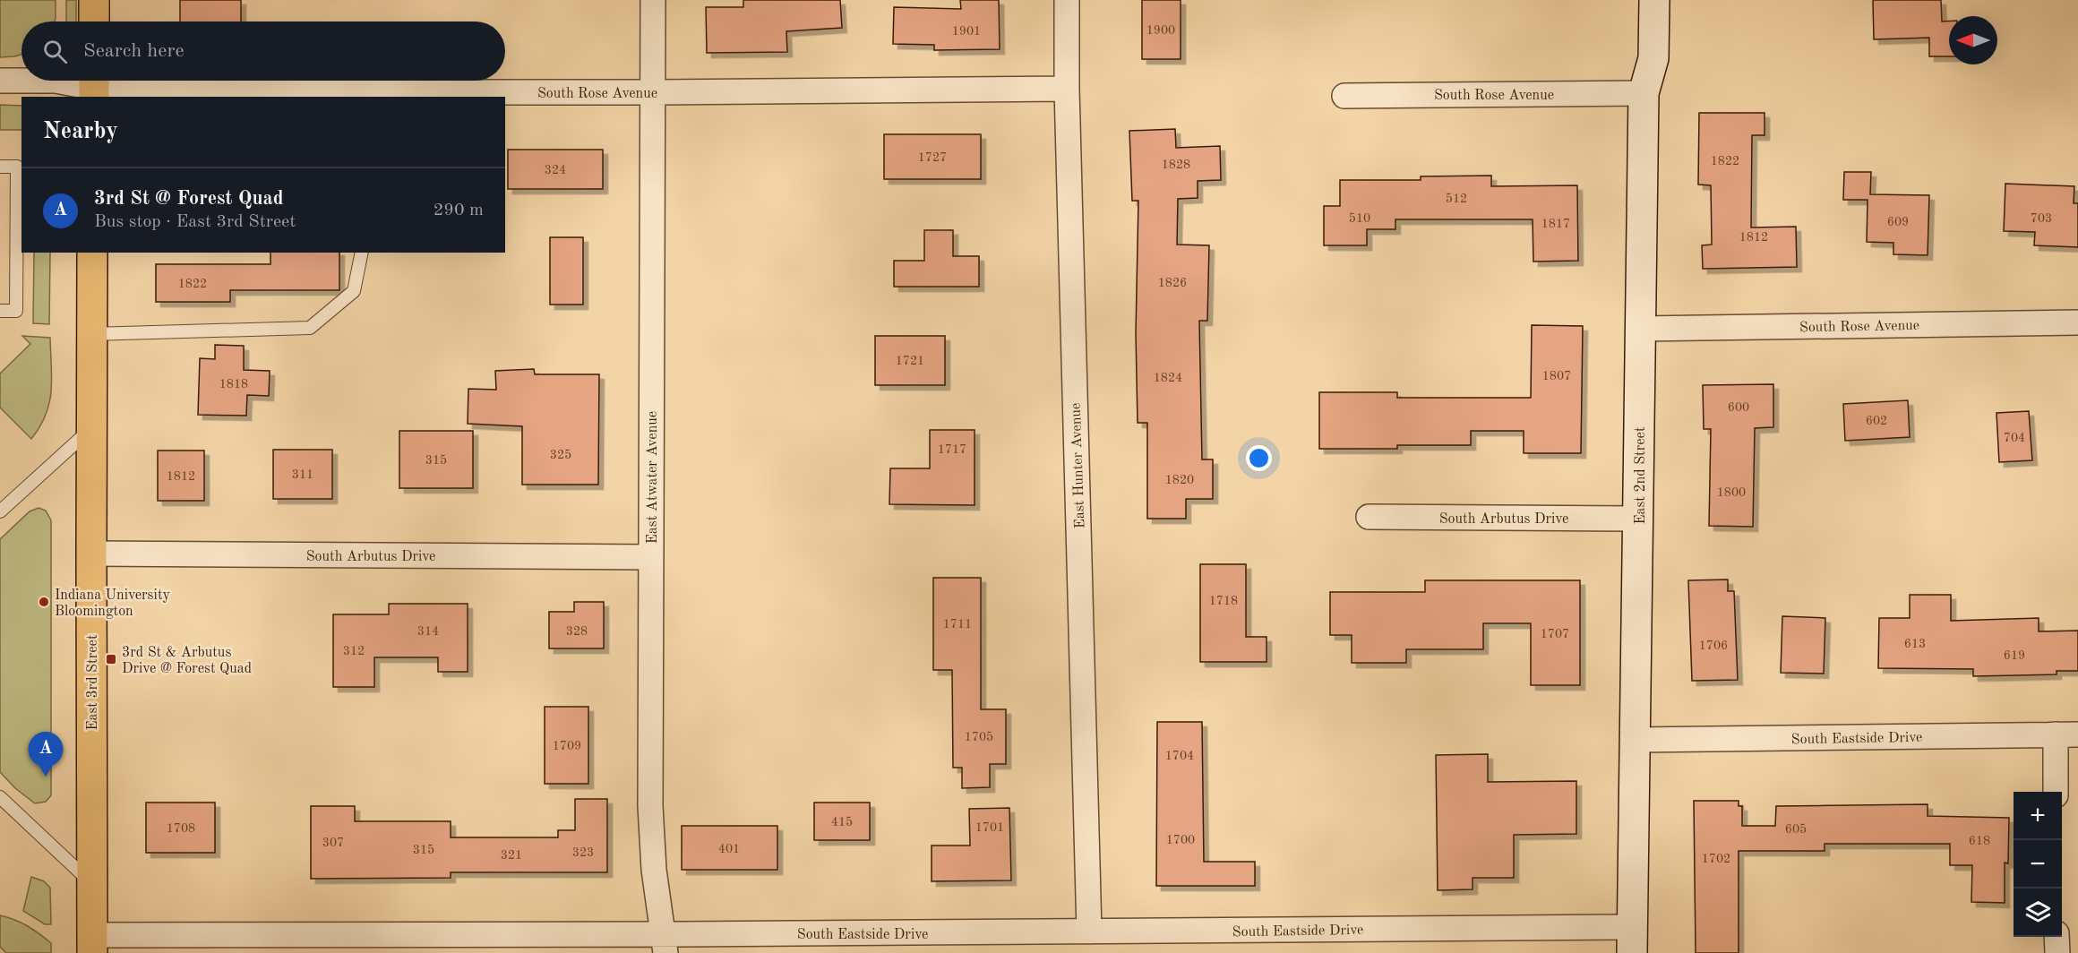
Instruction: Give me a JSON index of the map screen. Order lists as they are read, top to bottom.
{
  "streets": {
    "main road": ["East 3rd Street"],
    "street": [
      "South Rose Avenue",
      "East Hunter Avenue",
      "East 2nd Street",
      "East Atwater Avenue",
      "South Arbutus Drive",
      "South Eastside Drive"
    ]
  },
  "crossings": [
    ["South Rose Avenue", "East Hunter Avenue"],
    ["South Rose Avenue", "East 2nd Street"],
    ["South Rose Avenue", "East Atwater Avenue"],
    ["East Hunter Avenue", "South Eastside Drive"],
    ["East 2nd Street", "South Arbutus Drive"],
    ["East 2nd Street", "South Eastside Drive"],
    ["East Atwater Avenue", "South Arbutus Drive"],
    ["East Atwater Avenue", "South Eastside Drive"],
    ["South Arbutus Drive", "East 3rd Street"],
    ["East 3rd Street", "South Eastside Drive"]
  ],
  "places": {
    "other": ["Indiana University Bloomington"],
    "transit": ["3rd St & Arbutus Drive @ Forest Quad"]
  },
  "house_numbers": [
    "1900",
    "1901",
    "1727",
    "1822",
    "1828",
    "324",
    "512",
    "510",
    "703",
    "609",
    "1817",
    "1812",
    "1826",
    "1822",
    "1721",
    "1807",
    "1824",
    "1818",
    "600",
    "602",
    "704",
    "1717",
    "325",
    "315",
    "311",
    "1812",
    "1820",
    "1800",
    "1718",
    "1711",
    "314",
    "328",
    "1707",
    "613",
    "1706",
    "312",
    "619",
    "1705",
    "1709",
    "1704",
    "415",
    "1701",
    "1708",
    "605",
    "1700",
    "618",
    "307",
    "401",
    "315",
    "323",
    "321",
    "1702"
  ],
  "north": "left",
  "page": {
    "search": "Search here",
    "heading": "Nearby",
    "list": [
      {
        "mark": "A",
        "name": "3rd St @ Forest Quad",
        "note": "Bus stop · East 3rd Street",
        "value": "290 m"
      }
    ],
    "pins": "A",
    "map_buttons": ["+", "−"]
  }
}
